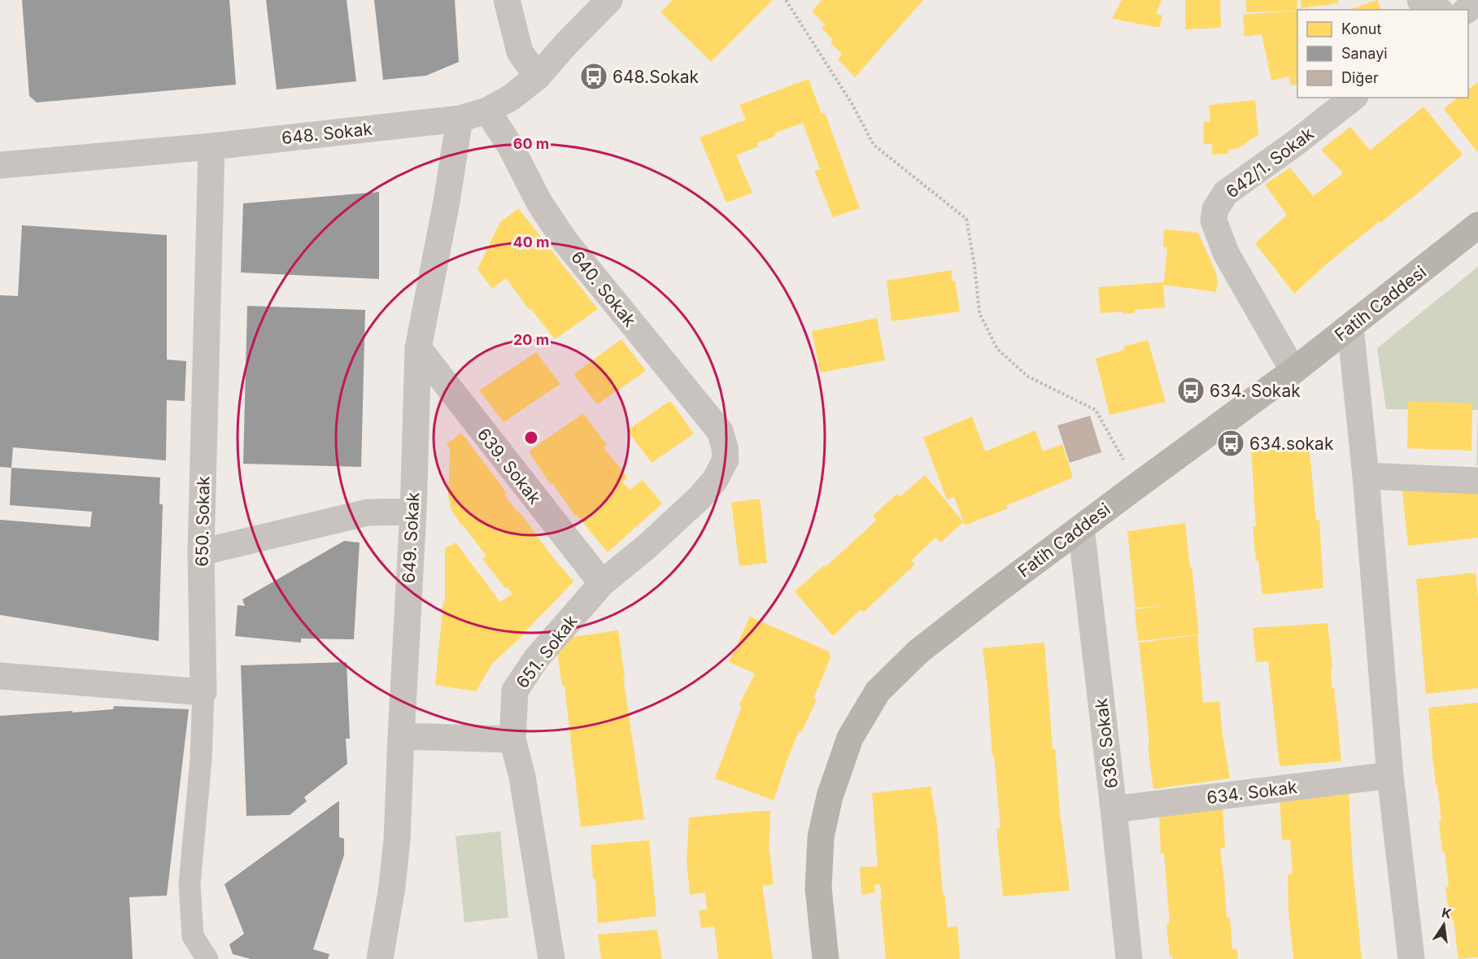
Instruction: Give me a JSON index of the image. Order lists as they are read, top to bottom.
{
  "streets": {
    "main road": ["Fatih Caddesi"],
    "street": [
      "648. Sokak",
      "642/1. Sokak",
      "640. Sokak",
      "639. Sokak",
      "650. Sokak",
      "649. Sokak",
      "651. Sokak",
      "636. Sokak",
      "634. Sokak"
    ]
  },
  "crossings": [
    ["648. Sokak", "640. Sokak"],
    ["648. Sokak", "650. Sokak"],
    ["648. Sokak", "649. Sokak"],
    ["642/1. Sokak", "Fatih Caddesi"],
    ["640. Sokak", "651. Sokak"],
    ["Fatih Caddesi", "636. Sokak"],
    ["639. Sokak", "649. Sokak"],
    ["639. Sokak", "651. Sokak"],
    ["636. Sokak", "634. Sokak"]
  ],
  "places": {
    "bus stop": ["648.Sokak", "634. Sokak", "634.sokak"]
  },
  "legend": ["Konut", "Sanayi", "Diğer"],
  "north": "top",
  "rings": ["60 m", "40 m", "20 m"]
}
